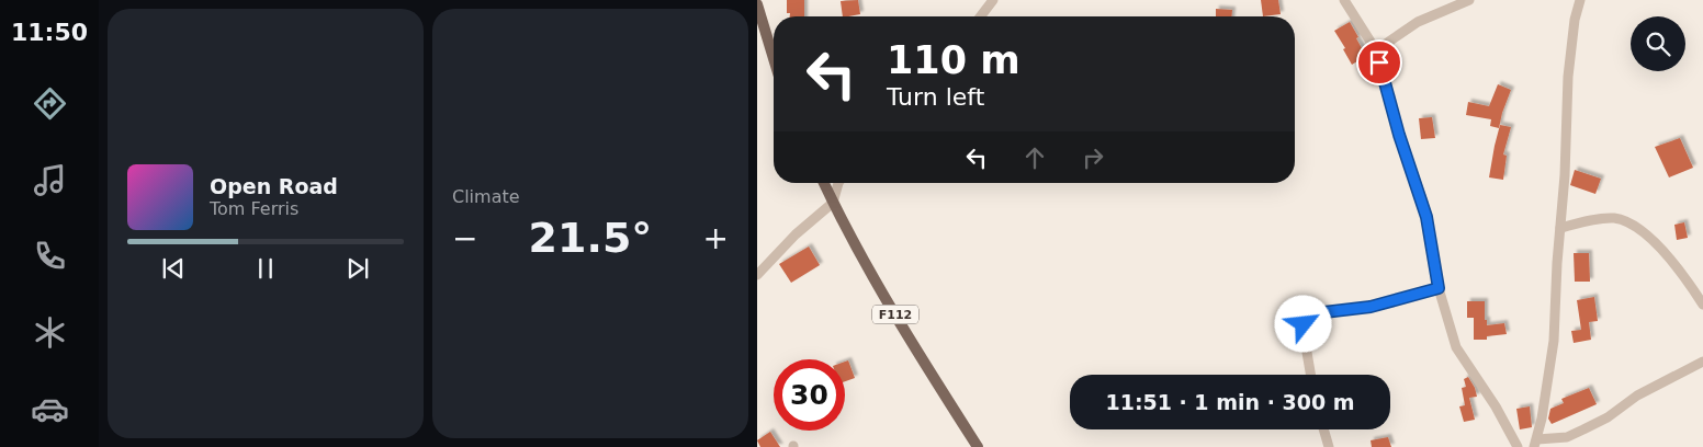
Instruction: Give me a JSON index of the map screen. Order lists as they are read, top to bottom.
{
  "streets": {
    "main road": ["F112"]
  },
  "page": {
    "tabs": "11:50",
    "tile": "Climate",
    "turn": ["110 m", "Turn left"],
    "song": ["Open Road", "Tom Ferris"],
    "heat": ["−", "21.5°", "+"],
    "limit": "30",
    "trip": "11:51 · 1 min · 300 m"
  }
}
